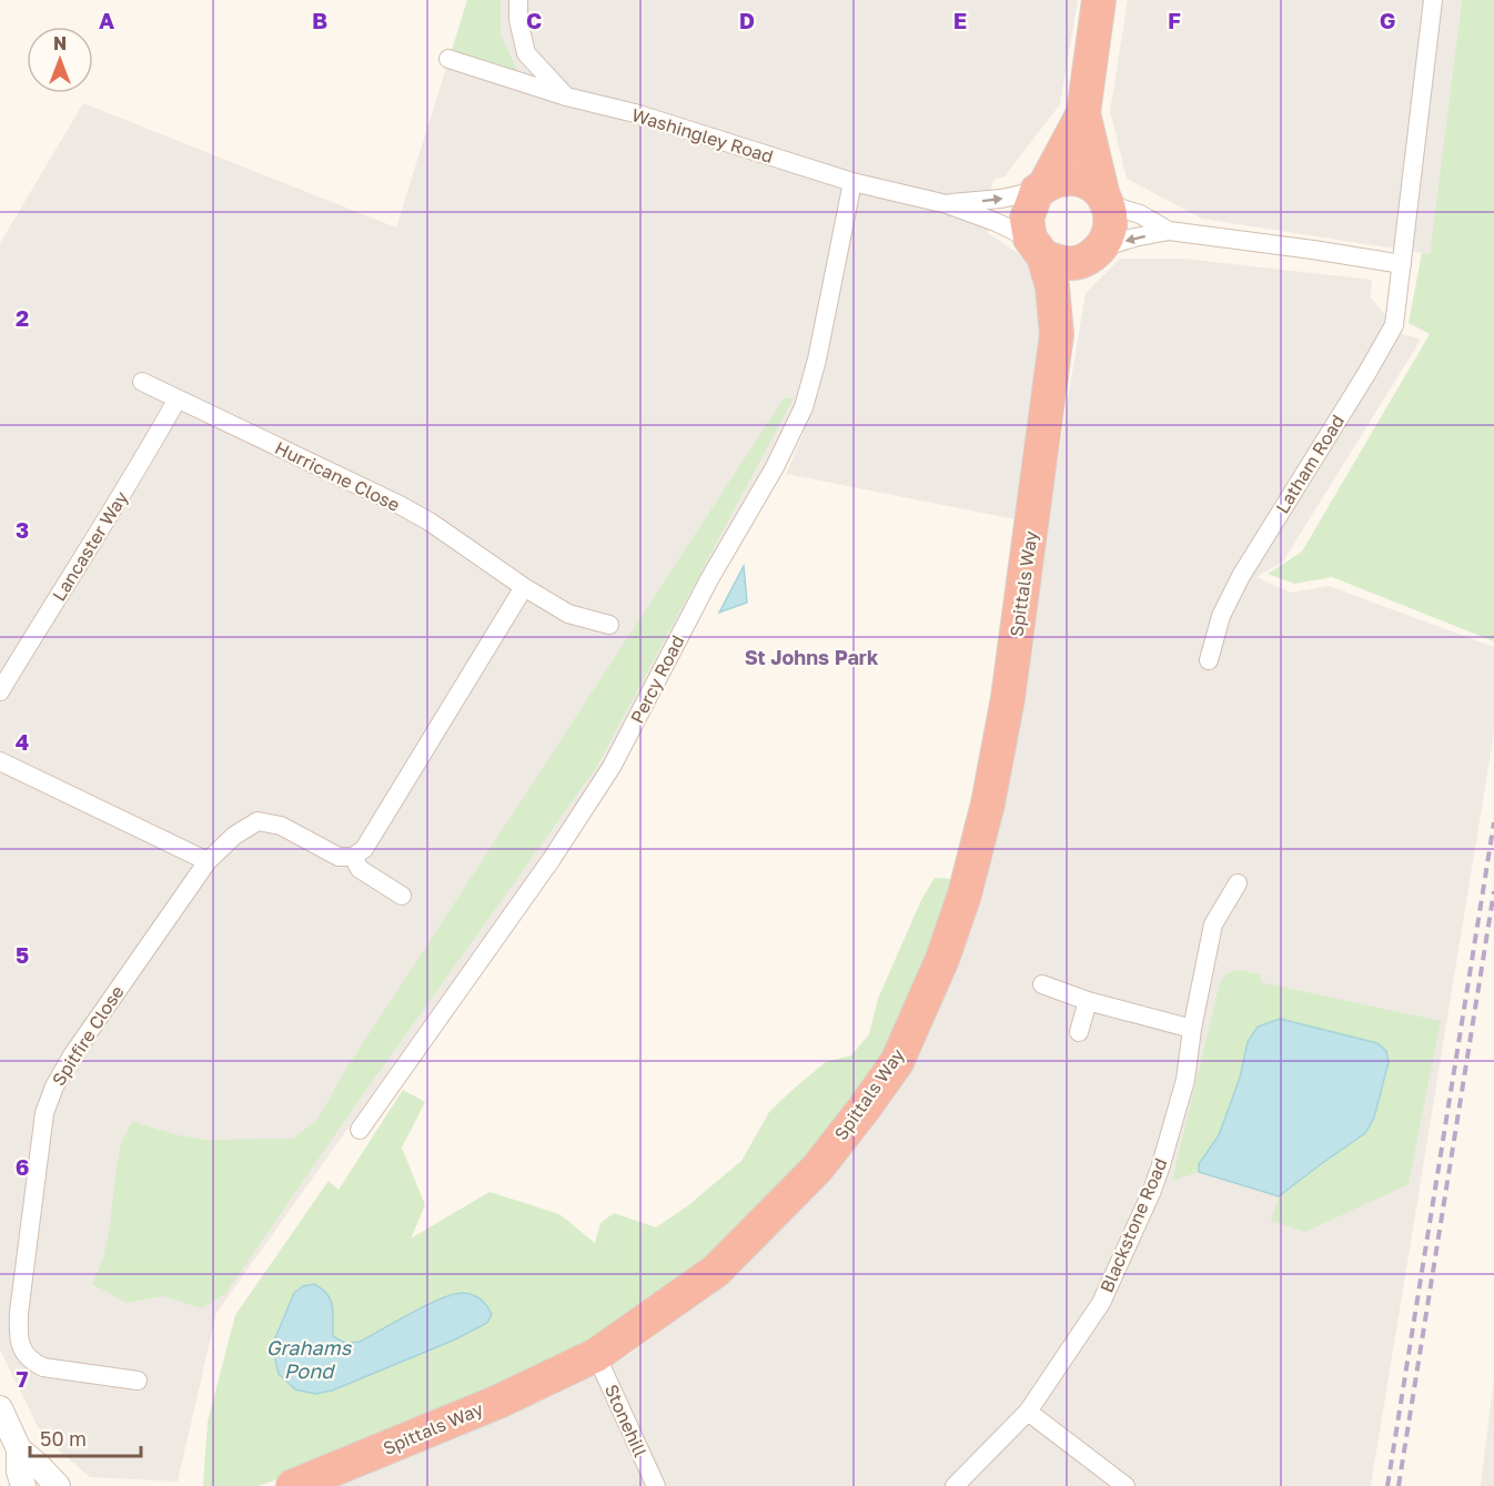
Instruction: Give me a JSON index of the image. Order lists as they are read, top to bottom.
{
  "streets": {
    "highway": ["Spittals Way"],
    "street": [
      "Washingley Road",
      "Latham Road",
      "Hurricane Close",
      "Lancaster Way",
      "Percy Road",
      "Spitfire Close",
      "Blackstone Road",
      "Stonehill"
    ]
  },
  "crossings": [
    ["Washingley Road", "Percy Road"],
    ["Hurricane Close", "Lancaster Way"],
    ["Spittals Way", "Stonehill"]
  ],
  "districts": ["St Johns Park"],
  "water": ["Grahams Pond"],
  "scale_bar": "50 m",
  "north": "top",
  "grid": {
    "columns": [
      "A",
      "B",
      "C",
      "D",
      "E",
      "F",
      "G"
    ],
    "rows": [
      "2",
      "3",
      "4",
      "5",
      "6",
      "7"
    ]
  }
}
